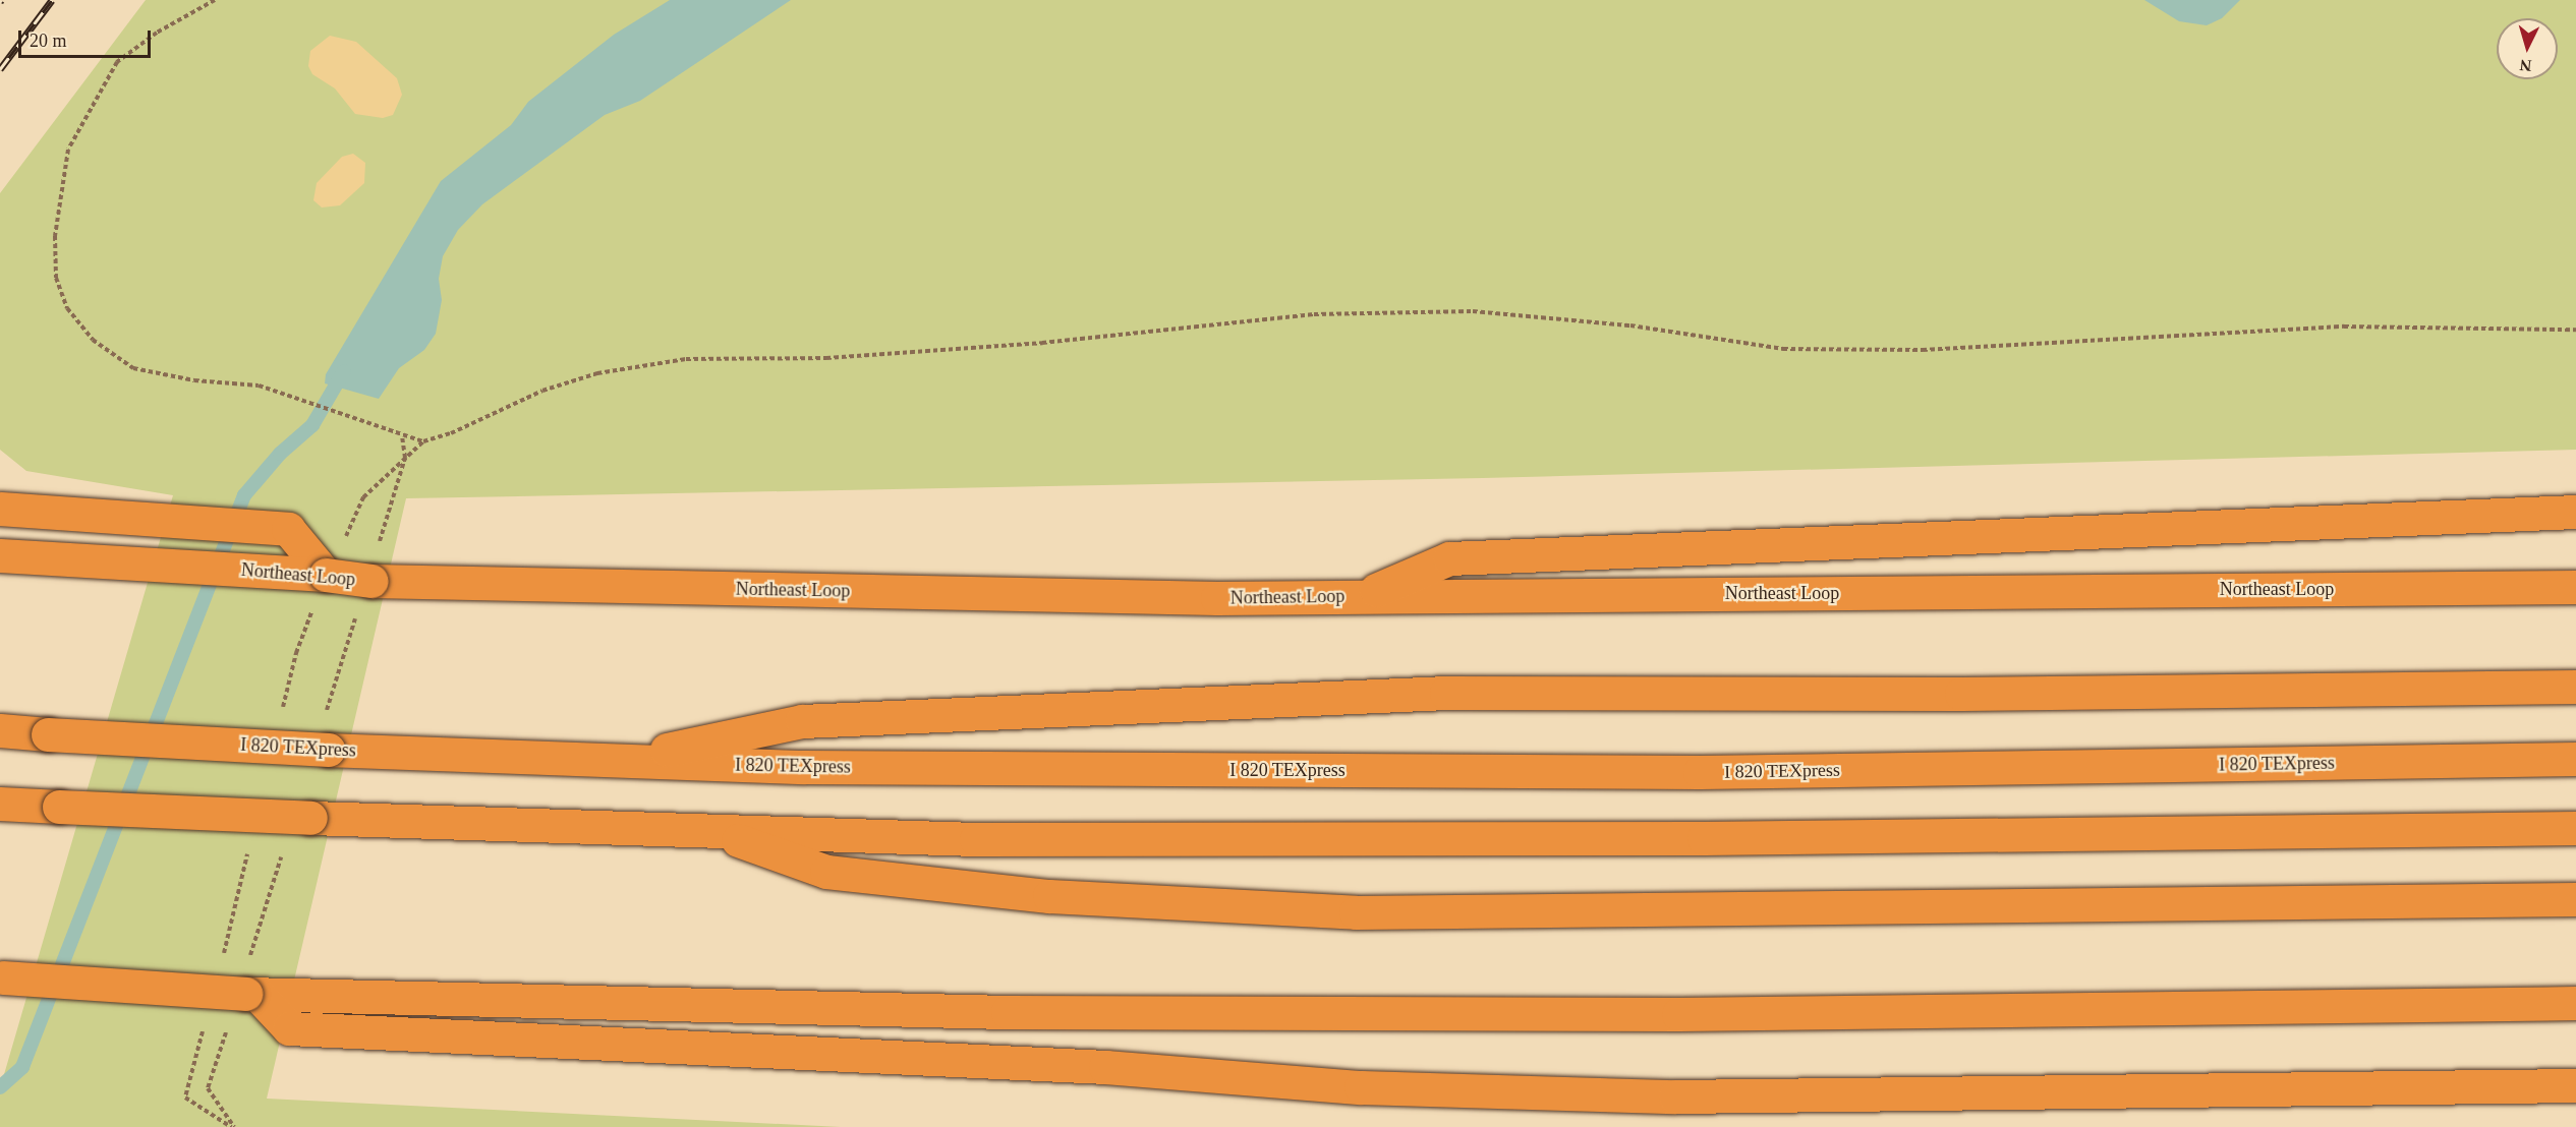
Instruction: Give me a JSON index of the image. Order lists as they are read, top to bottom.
{
  "streets": {
    "highway": ["Northeast Loop", "I 820 TEXpress"]
  },
  "scale_bar": "20 m",
  "north": "bottom"
}
